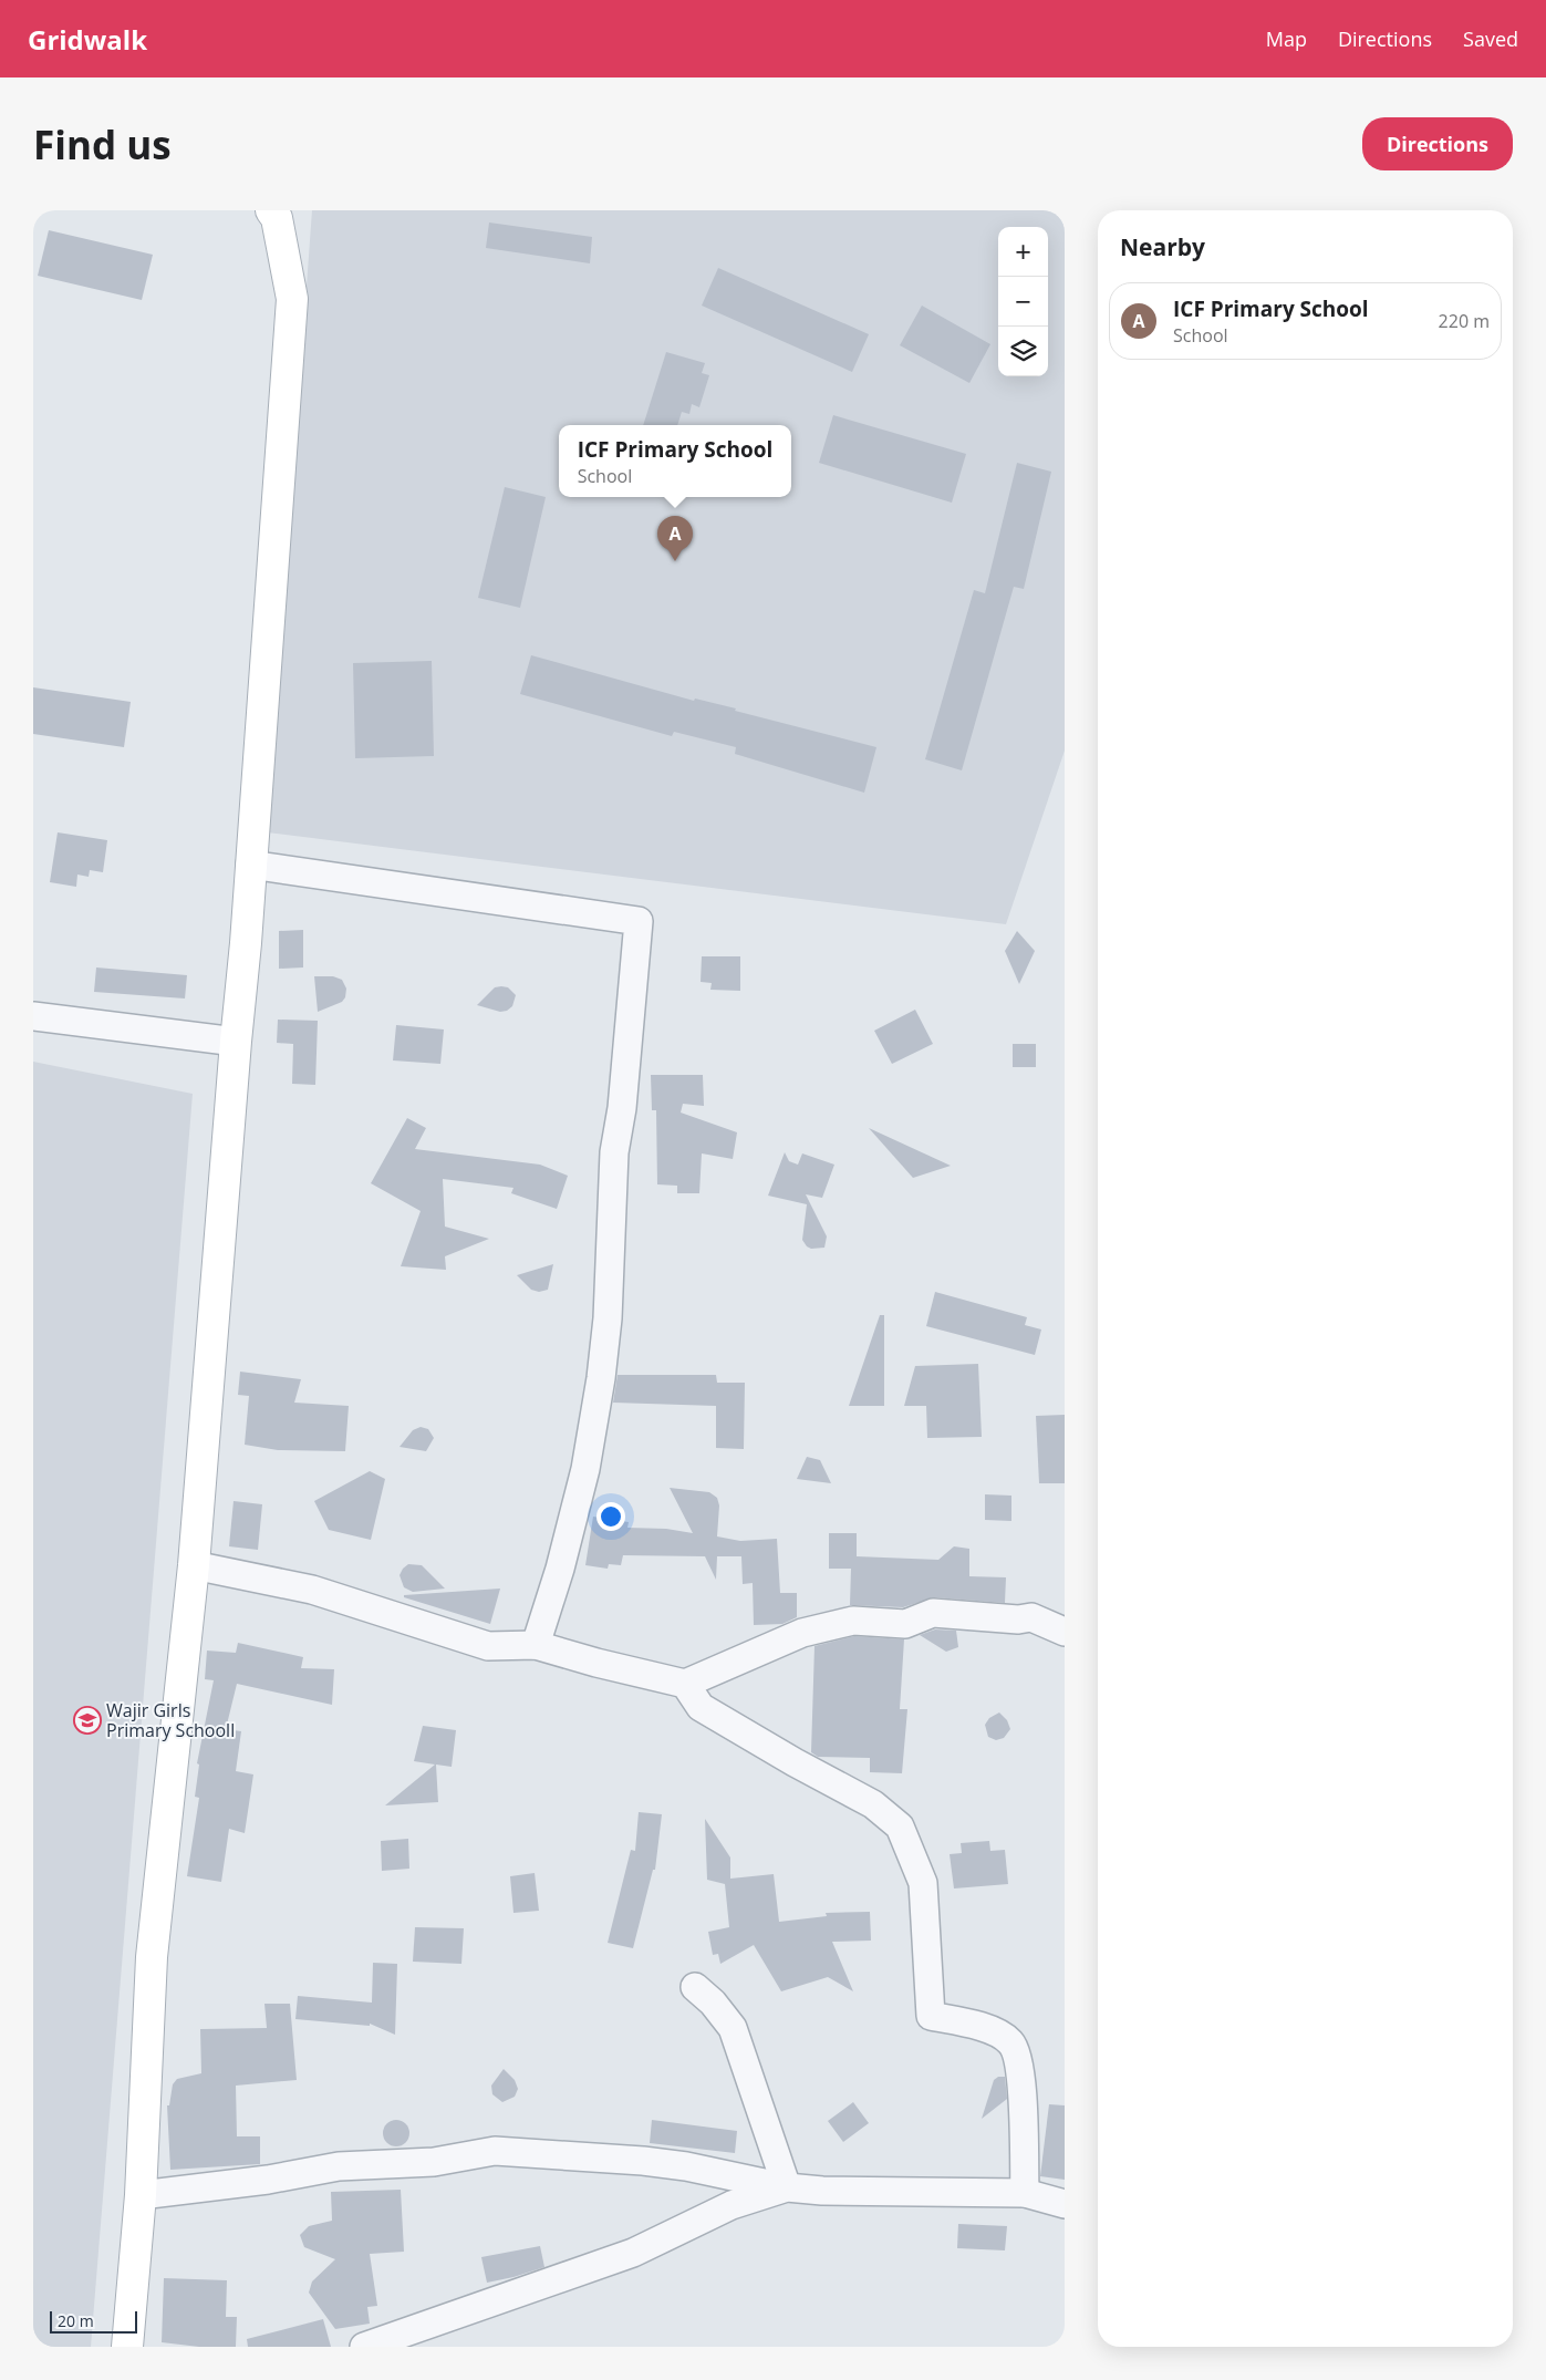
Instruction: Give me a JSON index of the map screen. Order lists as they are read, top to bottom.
{
  "places": {
    "school or university": ["Wajir Girls Primary Schooll"]
  },
  "scale_bar": "20 m",
  "page": {
    "header": "Gridwalk",
    "nav": ["Map", "Directions", "Saved"],
    "buttons": "Directions",
    "title": "Find us",
    "heading": "Nearby",
    "map_buttons": ["+", "−"],
    "list": [
      {
        "mark": "A",
        "name": "ICF Primary School",
        "note": "School",
        "value": "220 m"
      }
    ],
    "popup": ["ICF Primary School", "School"],
    "pins": "A",
    "scale": "20 m"
  }
}
